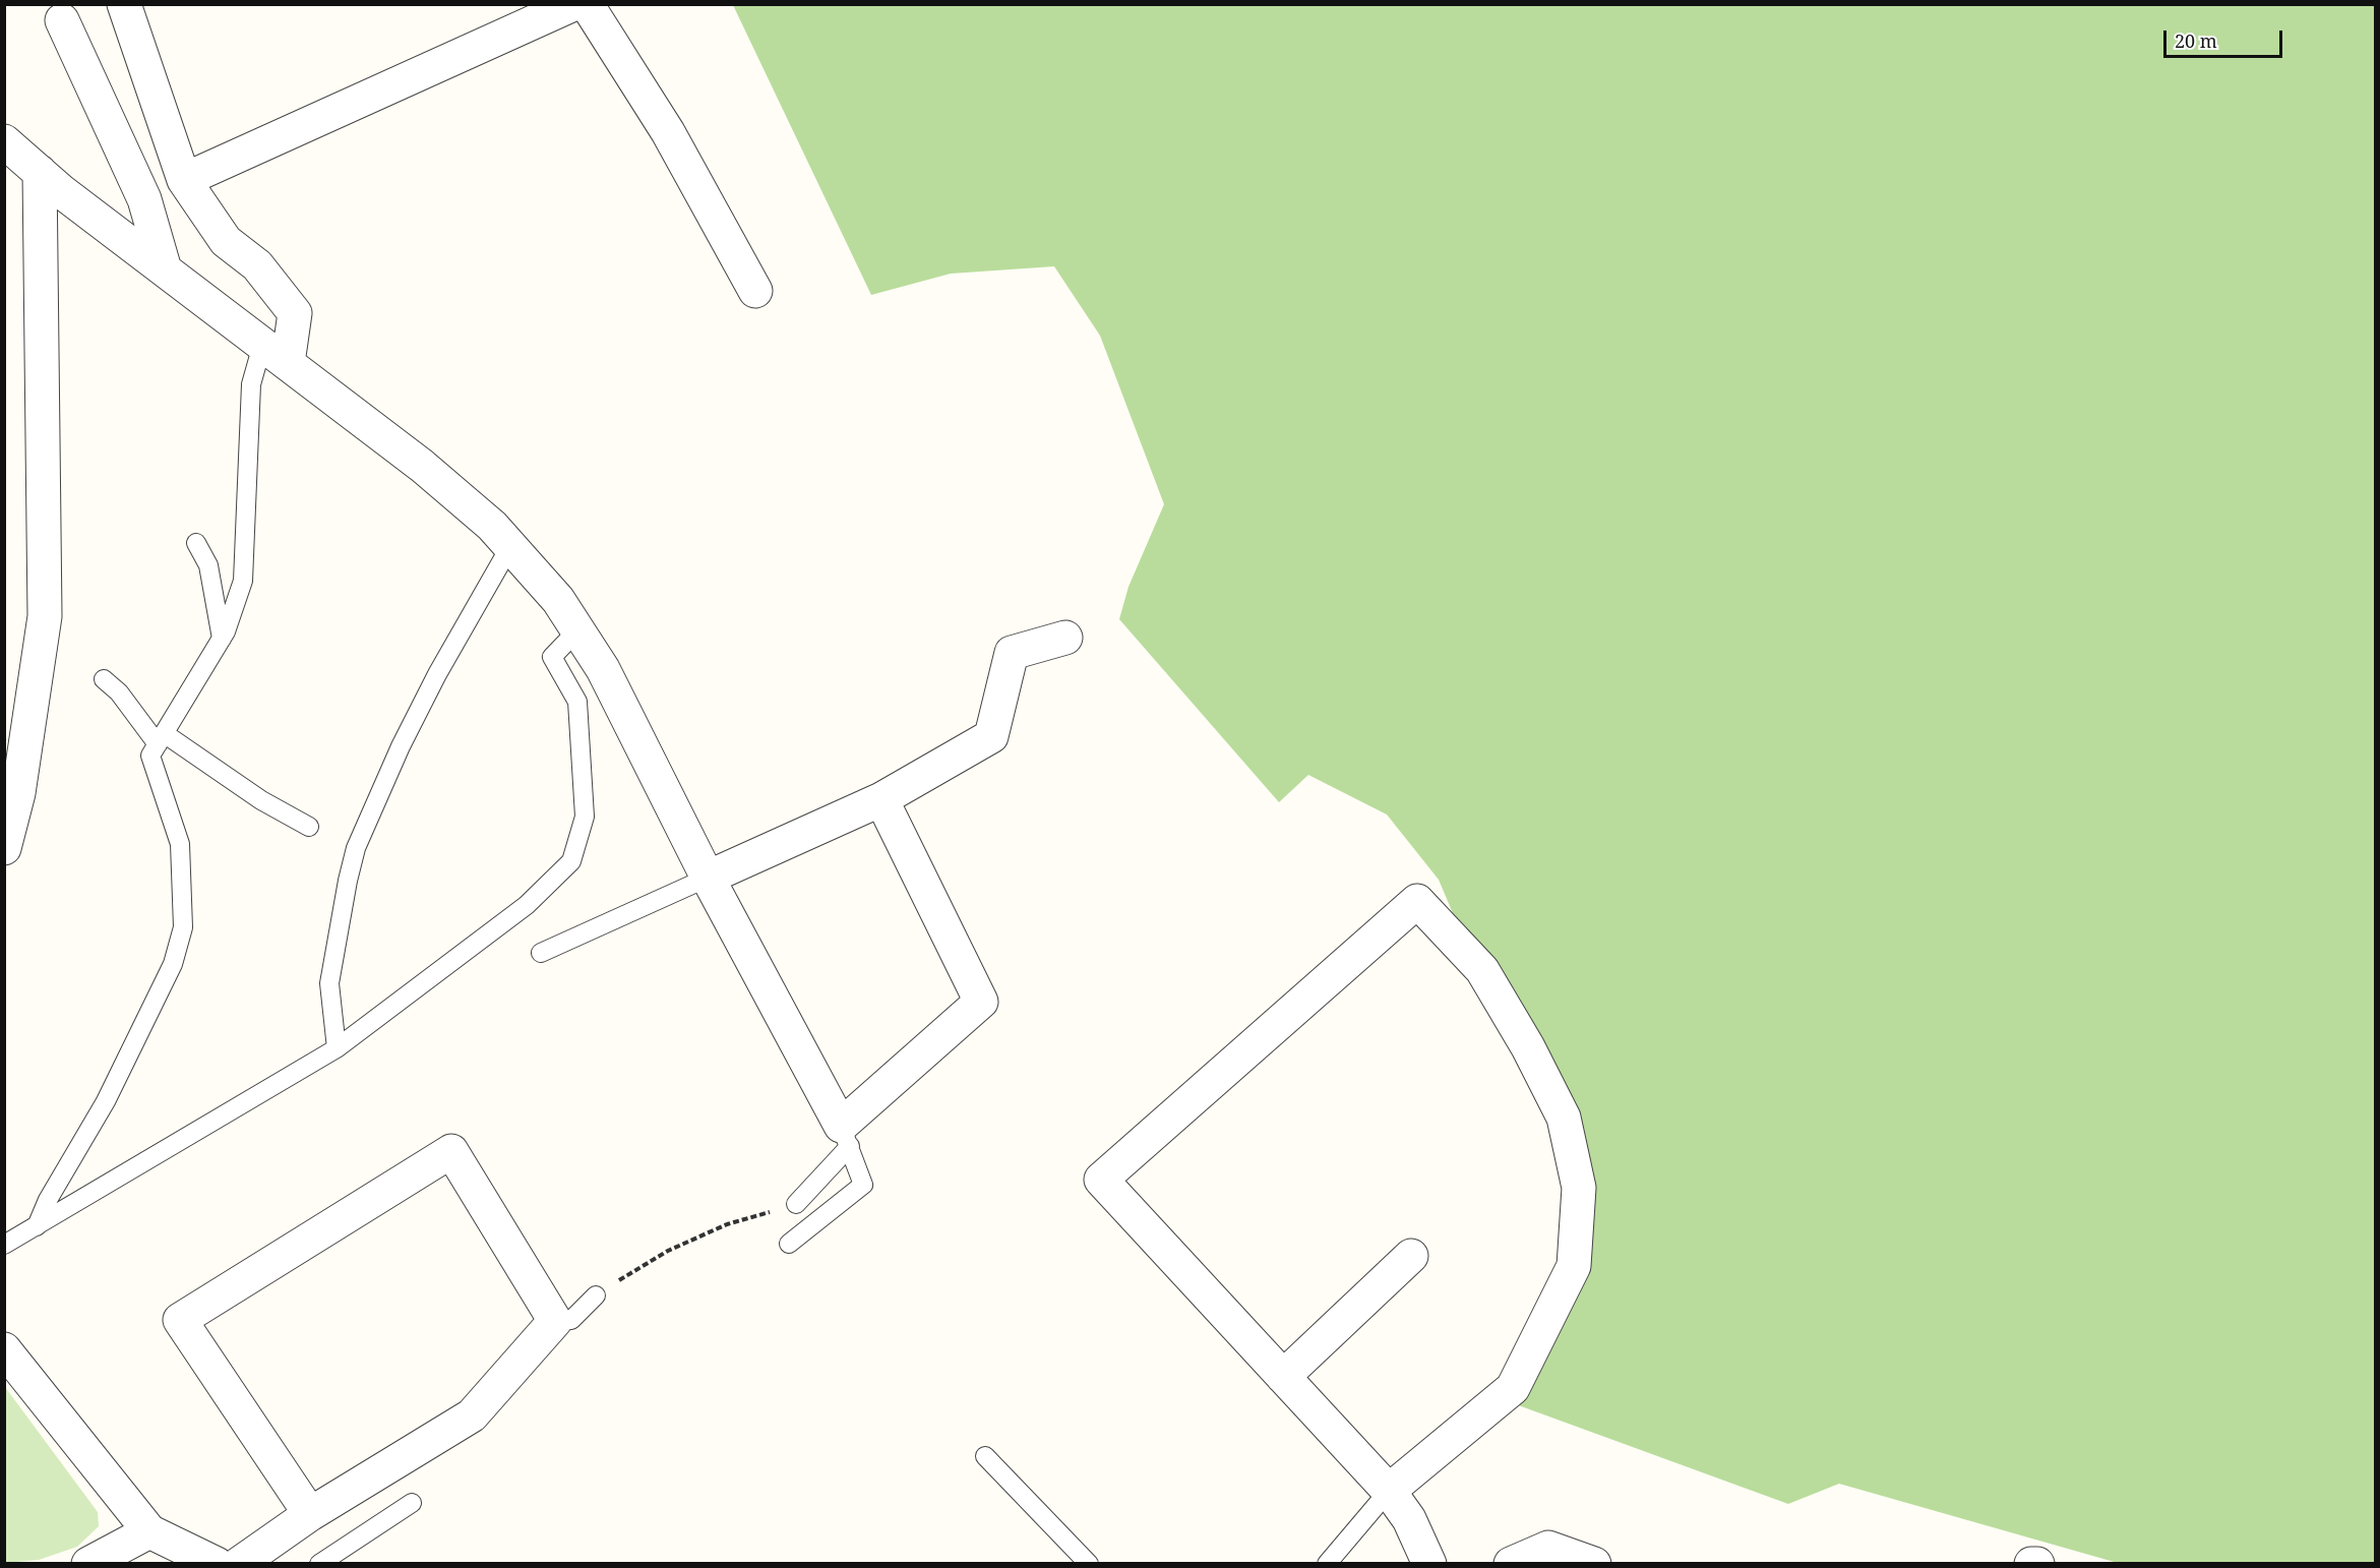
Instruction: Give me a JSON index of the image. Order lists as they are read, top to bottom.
{
  "scale_bar": "20 m"
}
